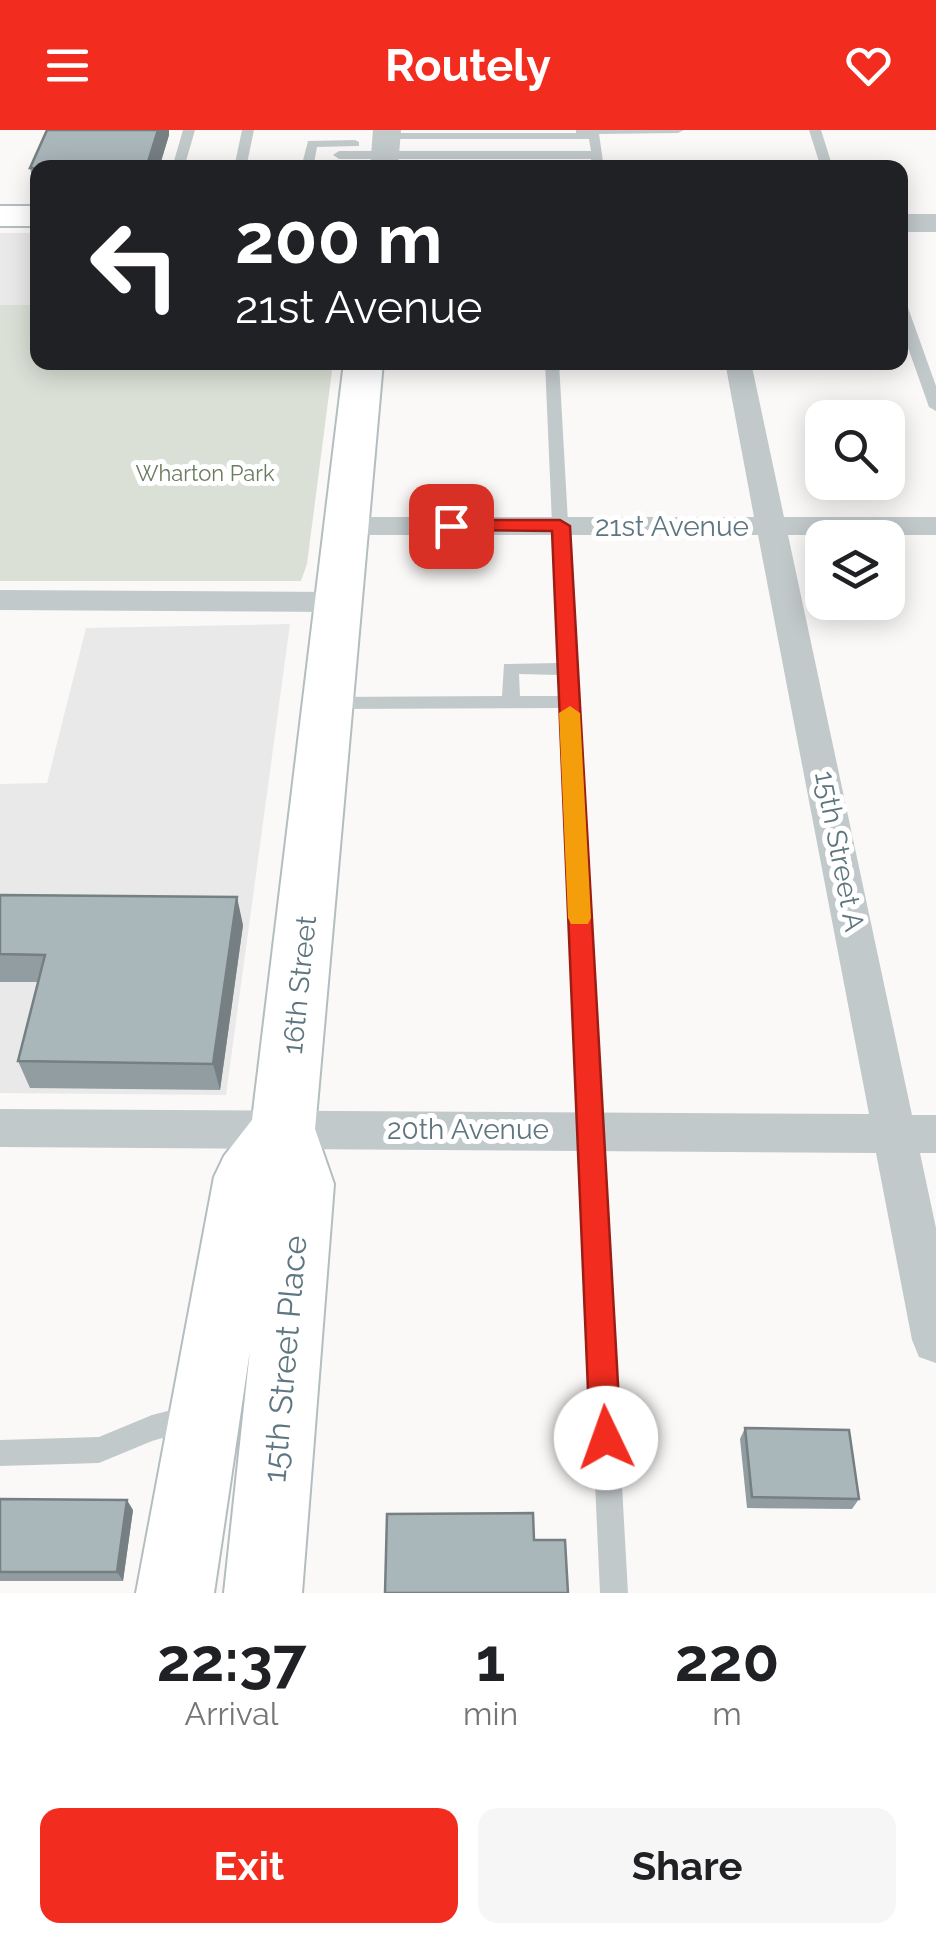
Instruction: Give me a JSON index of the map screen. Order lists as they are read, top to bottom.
{
  "streets": {
    "main road": ["16th Street", "15th Street Place"],
    "street": ["21st Avenue", "15th Street A", "20th Avenue"]
  },
  "crossings": [
    ["21st Avenue", "15th Street A"],
    ["21st Avenue", "16th Street"],
    ["15th Street A", "20th Avenue"],
    ["16th Street", "20th Avenue"],
    ["16th Street", "15th Street Place"],
    ["20th Avenue", "15th Street Place"]
  ],
  "parks": ["Wharton Park"],
  "page": {
    "header": "Routely",
    "turn": ["200 m", "21st Avenue"],
    "eta": [
      "22:37",
      "Arrival",
      "1",
      "min",
      "220",
      "m"
    ],
    "buttons": ["Exit", "Share"]
  }
}
